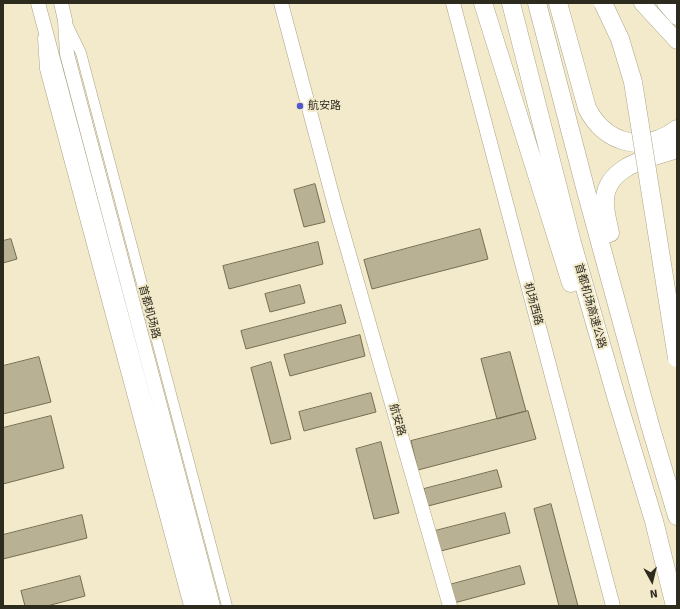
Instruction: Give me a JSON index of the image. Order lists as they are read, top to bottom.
{
  "streets": {
    "highway": ["首都机场高速公路"],
    "street": ["机场西路", "首都机场路", "航安路"]
  },
  "places": ["航安路"],
  "north": "bottom"
}
